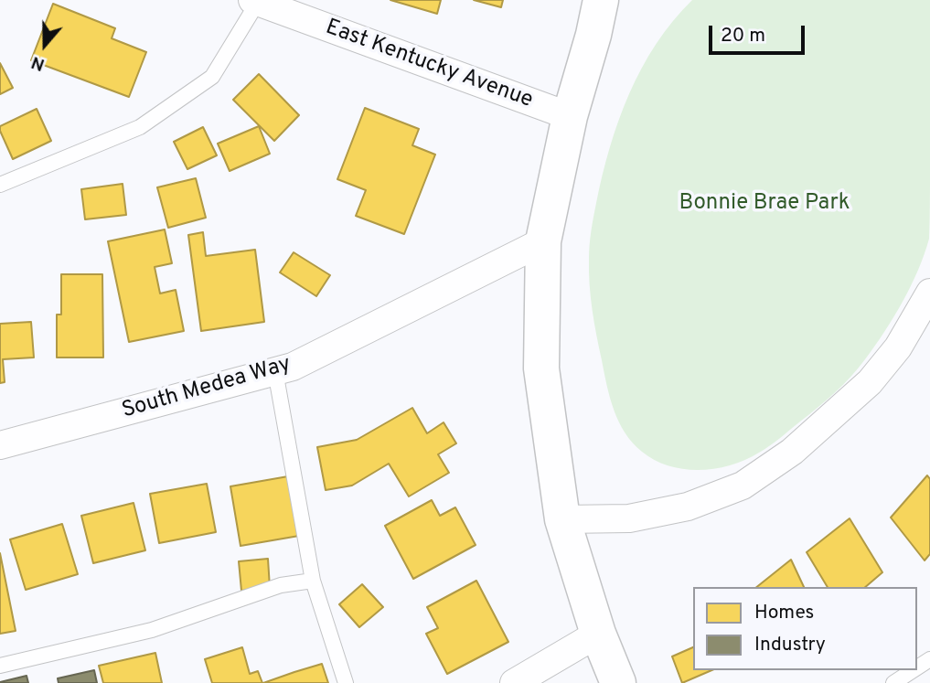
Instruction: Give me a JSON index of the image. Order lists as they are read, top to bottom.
{
  "streets": {
    "street": ["East Kentucky Avenue", "South Medea Way"]
  },
  "parks": ["Bonnie Brae Park"],
  "legend": ["Homes", "Industry"],
  "scale_bar": "20 m",
  "north": "bottom"
}
